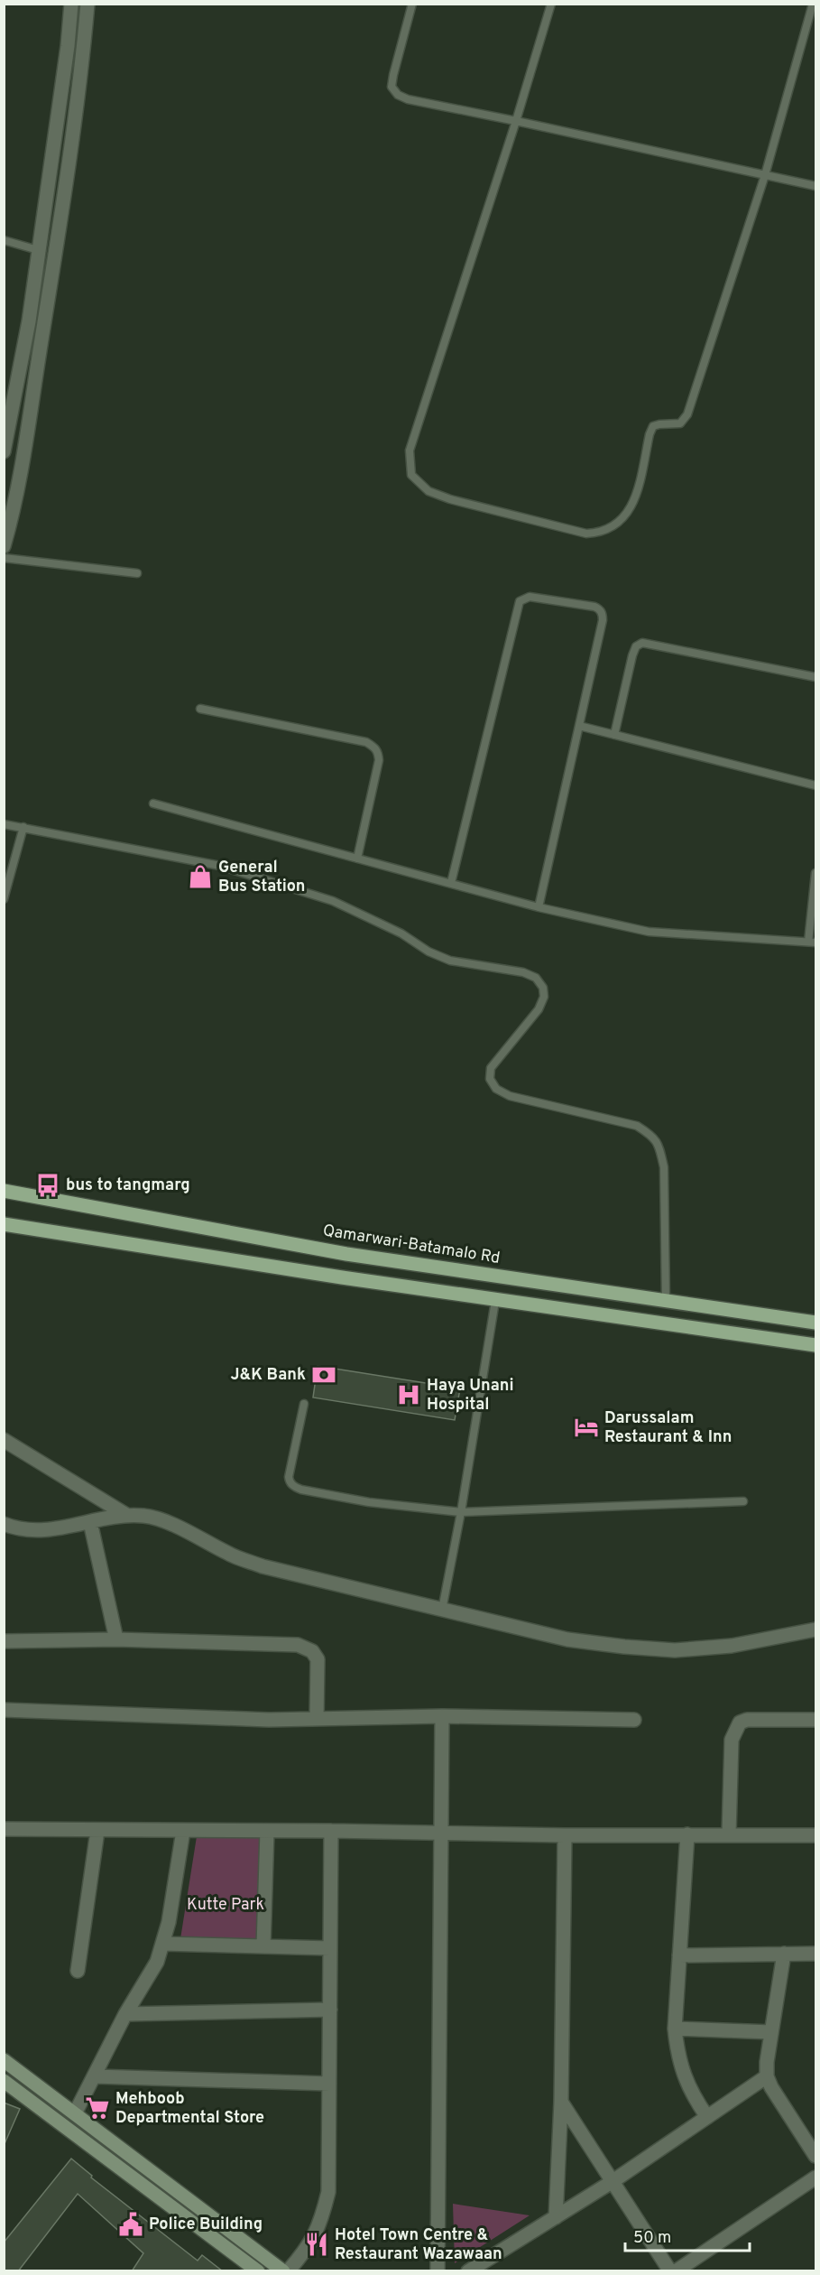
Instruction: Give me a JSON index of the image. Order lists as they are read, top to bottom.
{
  "streets": {
    "main road": ["Qamarwari-Batamalo Rd"]
  },
  "parks": ["Kutte Park"],
  "places": {
    "shop": ["General Bus Station"],
    "bus stop": ["bus to tangmarg"],
    "bank": ["J&K Bank"],
    "hospital": ["Haya Unani Hospital"],
    "hotel": ["Darussalam Restaurant & Inn"],
    "supermarket": ["Mehboob Departmental Store"],
    "public building": ["Police Building"],
    "restaurant": ["Hotel Town Centre & Restaurant Wazawaan"]
  },
  "scale_bar": "50 m"
}
